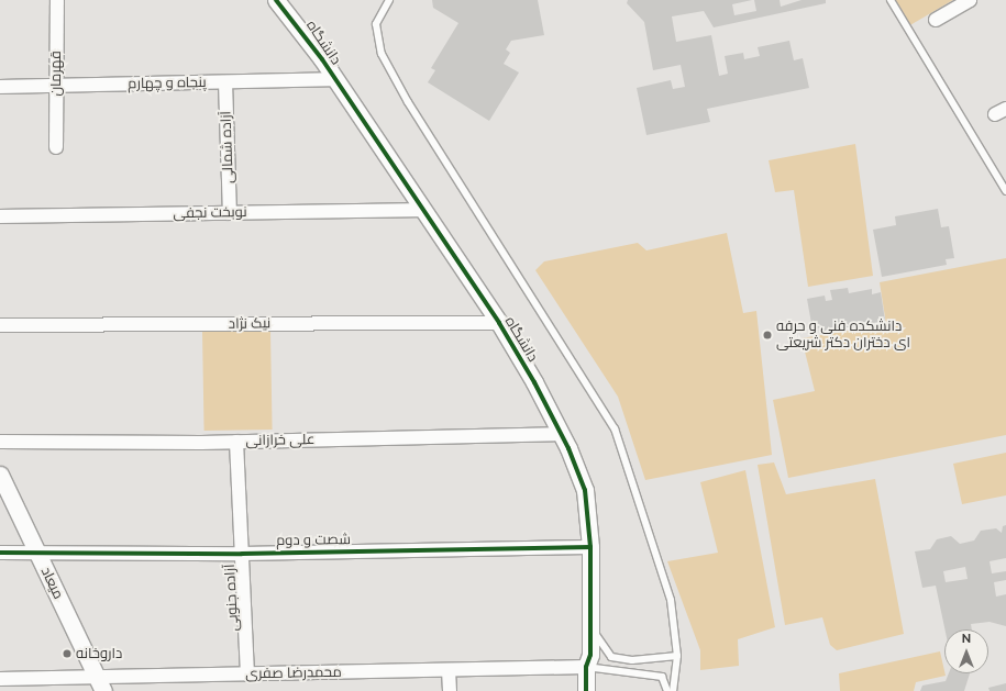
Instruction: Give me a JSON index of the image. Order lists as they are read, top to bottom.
{
  "streets": {
    "street": [
      "دانشگاه",
      "قهرمان",
      "پنجاه و چهارم",
      "آزاده شمالی",
      "نوبخت نجفی",
      "نیک نژاد",
      "علی خرازانی",
      "شصت و دوم",
      "میعاد",
      "آزاده جنوبی",
      "محمدرضا صفری"
    ]
  },
  "crossings": [
    ["دانشگاه", "پنجاه و چهارم"],
    ["دانشگاه", "نوبخت نجفی"],
    ["دانشگاه", "نیک نژاد"],
    ["دانشگاه", "علی خرازانی"],
    ["دانشگاه", "شصت و دوم"],
    ["دانشگاه", "محمدرضا صفری"],
    ["قهرمان", "پنجاه و چهارم"],
    ["پنجاه و چهارم", "آزاده شمالی"],
    ["آزاده شمالی", "نوبخت نجفی"],
    ["علی خرازانی", "آزاده جنوبی"],
    ["شصت و دوم", "میعاد"],
    ["شصت و دوم", "آزاده جنوبی"],
    ["میعاد", "محمدرضا صفری"],
    ["آزاده جنوبی", "محمدرضا صفری"]
  ],
  "places": ["دانشکده فنی و حرفه ای دختران دکتر شریعتی", "داروخانه"],
  "north": "top"
}
